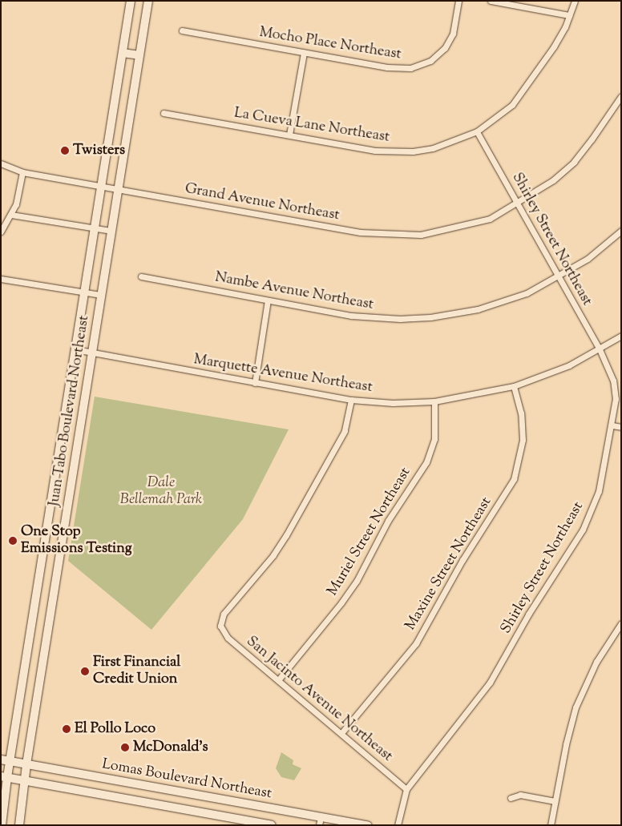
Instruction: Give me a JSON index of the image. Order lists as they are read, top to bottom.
{
  "streets": {
    "main road": ["Juan Tabo Boulevard Northeast", "Lomas Boulevard Northeast"],
    "street": [
      "Mocho Place Northeast",
      "La Cueva Lane Northeast",
      "Grand Avenue Northeast",
      "Shirley Street Northeast",
      "Nambe Avenue Northeast",
      "Marquette Avenue Northeast",
      "Muriel Street Northeast",
      "Maxine Street Northeast",
      "San Jacinto Avenue Northeast"
    ]
  },
  "crossings": [
    ["La Cueva Lane Northeast", "Shirley Street Northeast"],
    ["Grand Avenue Northeast", "Shirley Street Northeast"],
    ["Grand Avenue Northeast", "Juan Tabo Boulevard Northeast"],
    ["Shirley Street Northeast", "Nambe Avenue Northeast"],
    ["Shirley Street Northeast", "Marquette Avenue Northeast"],
    ["Shirley Street Northeast", "San Jacinto Avenue Northeast"],
    ["Marquette Avenue Northeast", "Juan Tabo Boulevard Northeast"],
    ["Marquette Avenue Northeast", "Muriel Street Northeast"],
    ["Marquette Avenue Northeast", "Maxine Street Northeast"],
    ["Marquette Avenue Northeast", "San Jacinto Avenue Northeast"],
    ["Juan Tabo Boulevard Northeast", "Lomas Boulevard Northeast"],
    ["Muriel Street Northeast", "San Jacinto Avenue Northeast"],
    ["Maxine Street Northeast", "San Jacinto Avenue Northeast"]
  ],
  "parks": ["Dale Bellemah Park"],
  "places": [
    "Twisters",
    "One Stop Emissions Testing",
    "First Financial Credit Union",
    "El Pollo Loco",
    "McDonald's"
  ]
}
